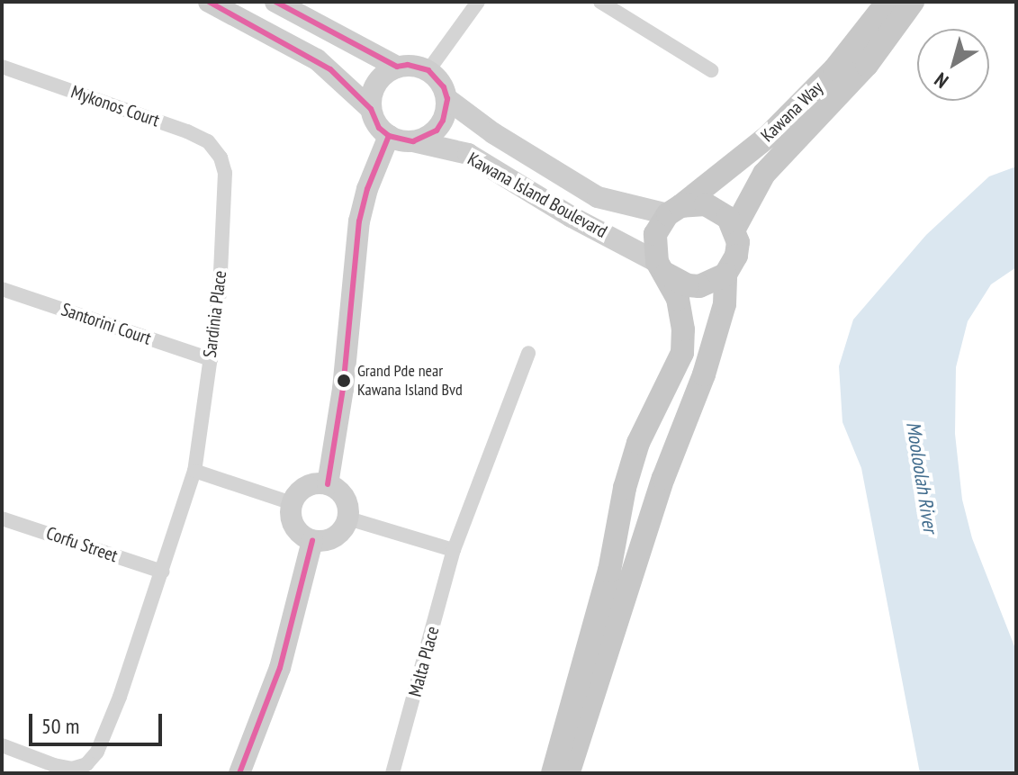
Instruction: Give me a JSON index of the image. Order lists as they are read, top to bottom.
{
  "streets": {
    "main road": ["Kawana Way", "Kawana Island Boulevard"],
    "street": [
      "Mykonos Court",
      "Sardinia Place",
      "Santorini Court",
      "Corfu Street",
      "Malta Place"
    ]
  },
  "crossings": [
    ["Mykonos Court", "Sardinia Place"],
    ["Kawana Way", "Kawana Island Boulevard"],
    ["Sardinia Place", "Santorini Court"],
    ["Sardinia Place", "Corfu Street"]
  ],
  "water": ["Mooloolah River"],
  "places": ["Grand Pde near Kawana Island Bvd"],
  "scale_bar": "50 m",
  "north": "bottom left"
}
